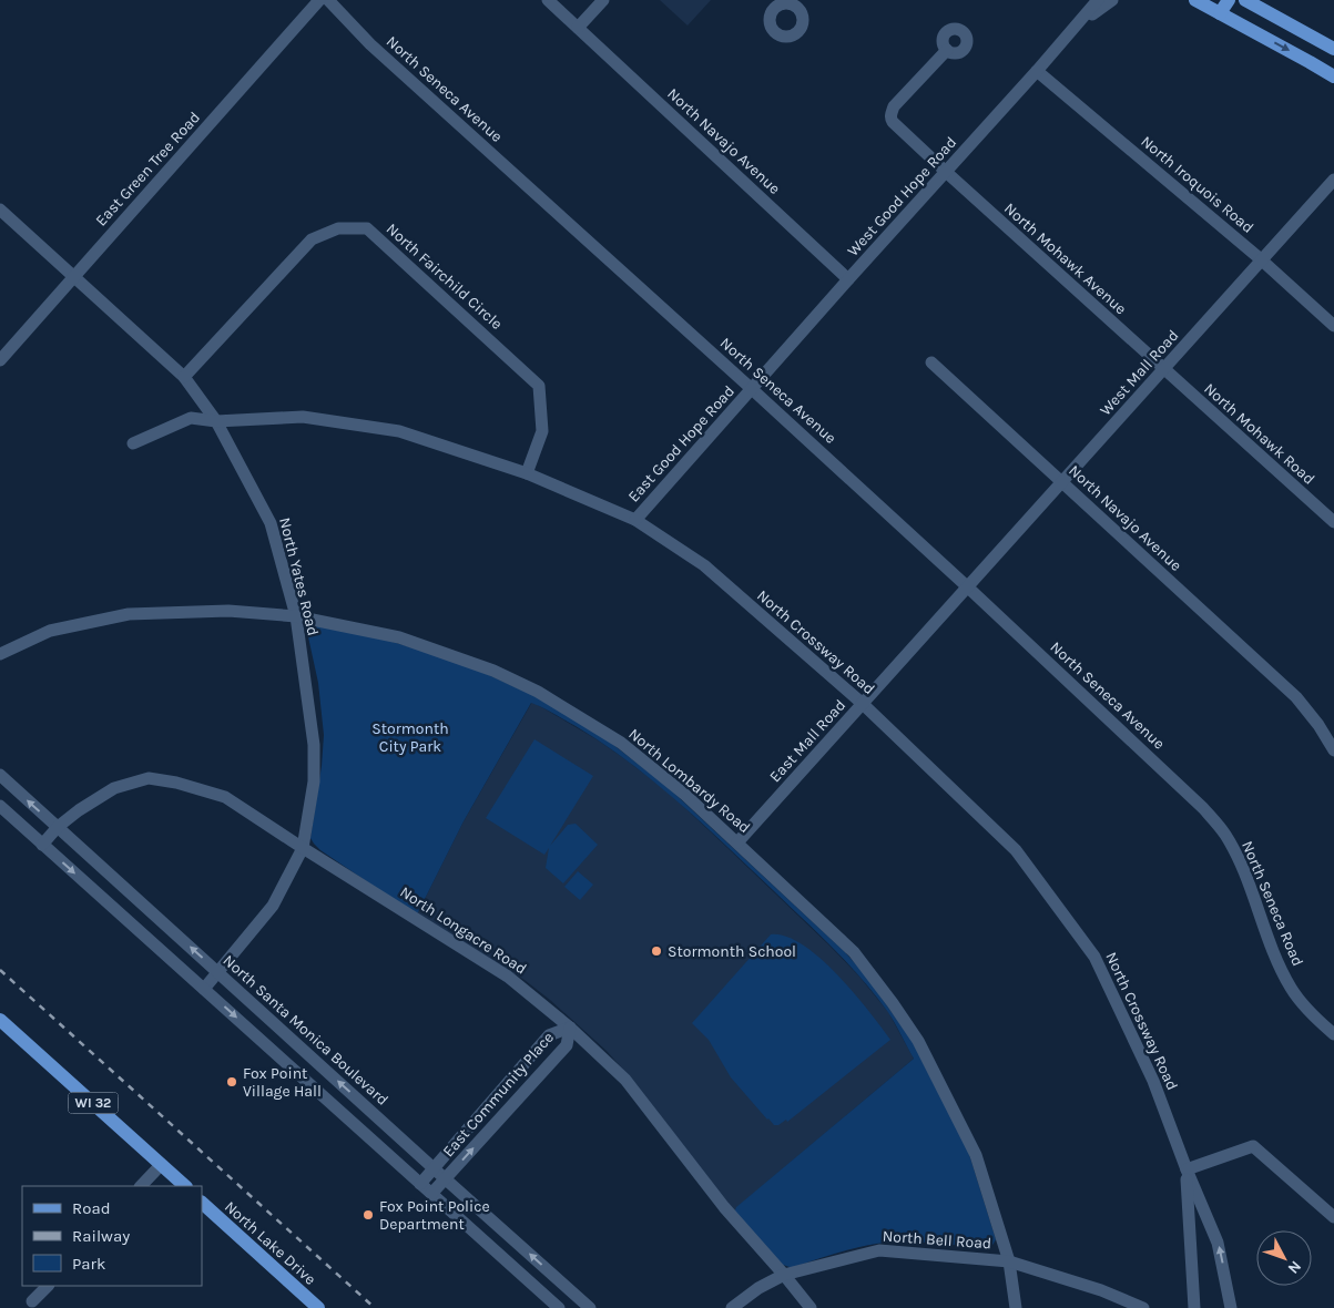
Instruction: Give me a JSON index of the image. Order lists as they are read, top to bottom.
{
  "streets": {
    "main road": ["WI 32", "North Lake Drive"],
    "street": [
      "North Seneca Avenue",
      "North Navajo Avenue",
      "East Green Tree Road",
      "North Iroquois Road",
      "West Good Hope Road",
      "North Mohawk Avenue",
      "North Fairchild Circle",
      "West Mall Road",
      "North Mohawk Road",
      "East Good Hope Road",
      "North Yates Road",
      "North Crossway Road",
      "East Mall Road",
      "North Lombardy Road",
      "North Seneca Road",
      "North Longacre Road",
      "North Santa Monica Boulevard",
      "East Community Place",
      "North Bell Road"
    ]
  },
  "crossings": [
    ["North Seneca Avenue", "West Good Hope Road"],
    ["North Seneca Avenue", "West Mall Road"],
    ["North Seneca Avenue", "East Good Hope Road"],
    ["North Seneca Avenue", "East Mall Road"],
    ["North Seneca Avenue", "North Seneca Road"],
    ["North Navajo Avenue", "West Good Hope Road"],
    ["North Navajo Avenue", "West Mall Road"],
    ["East Green Tree Road", "North Yates Road"],
    ["North Iroquois Road", "West Good Hope Road"],
    ["North Iroquois Road", "West Mall Road"],
    ["West Good Hope Road", "North Mohawk Avenue"],
    ["West Good Hope Road", "East Good Hope Road"],
    ["North Mohawk Avenue", "West Mall Road"],
    ["North Mohawk Avenue", "North Mohawk Road"],
    ["North Fairchild Circle", "North Yates Road"],
    ["North Fairchild Circle", "North Crossway Road"],
    ["West Mall Road", "North Mohawk Road"],
    ["West Mall Road", "East Mall Road"],
    ["East Good Hope Road", "North Crossway Road"],
    ["North Yates Road", "North Crossway Road"],
    ["North Yates Road", "North Lombardy Road"],
    ["North Yates Road", "North Longacre Road"],
    ["North Yates Road", "North Santa Monica Boulevard"],
    ["North Crossway Road", "East Mall Road"],
    ["East Mall Road", "North Lombardy Road"],
    ["North Lombardy Road", "North Bell Road"],
    ["North Longacre Road", "North Santa Monica Boulevard"],
    ["North Longacre Road", "East Community Place"],
    ["North Longacre Road", "North Bell Road"],
    ["North Santa Monica Boulevard", "East Community Place"]
  ],
  "parks": ["Stormonth City Park"],
  "places": ["Stormonth School", "Fox Point Village Hall", "Fox Point Police Department"],
  "legend": ["Road", "Railway", "Park"],
  "north": "bottom right"
}
